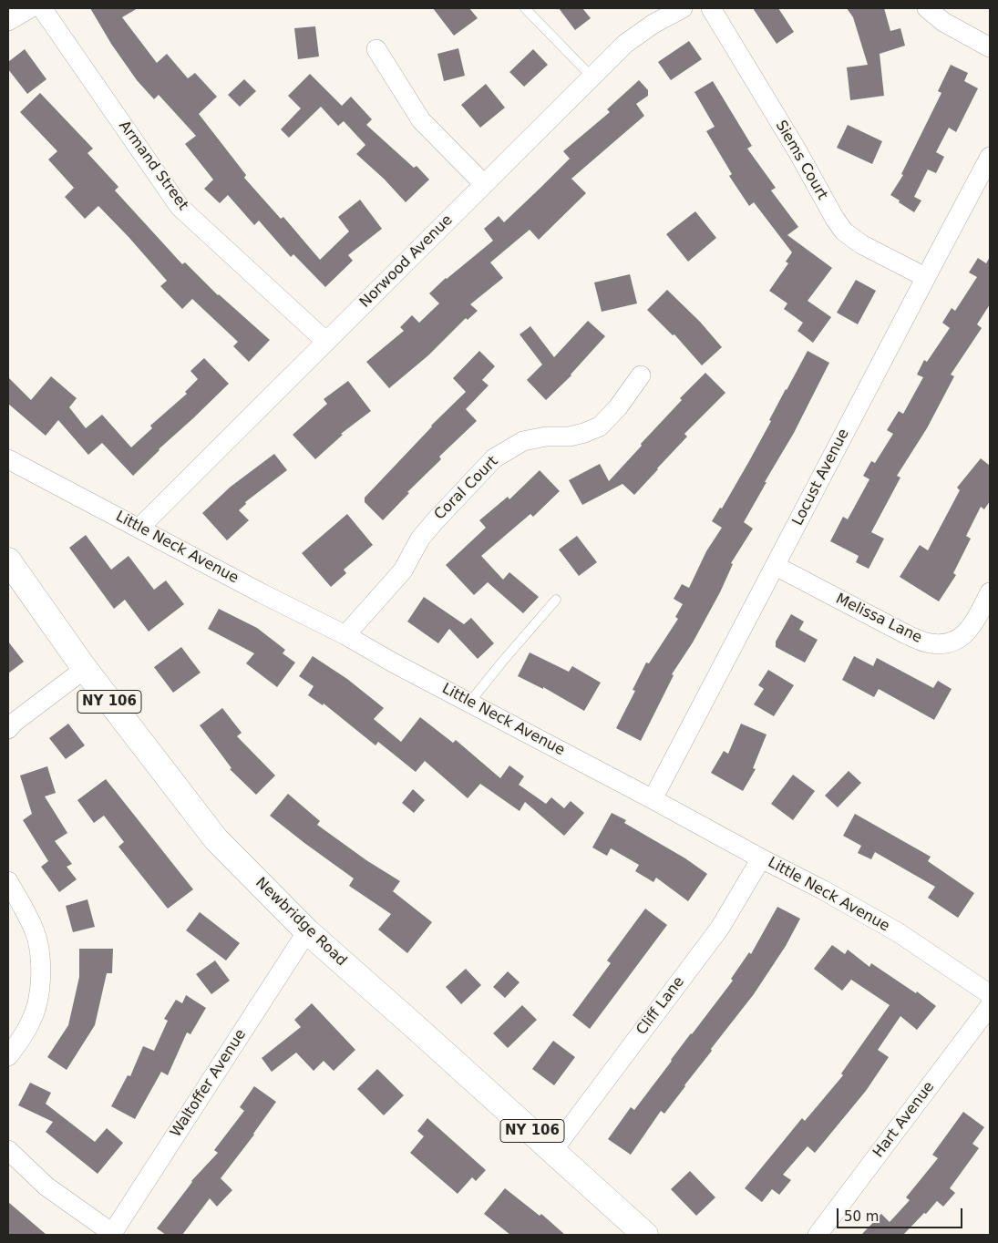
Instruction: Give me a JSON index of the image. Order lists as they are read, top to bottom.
{
  "streets": {
    "main road": ["NY 106", "Newbridge Road"],
    "street": [
      "Siems Court",
      "Armand Street",
      "Norwood Avenue",
      "Locust Avenue",
      "Coral Court",
      "Little Neck Avenue",
      "Melissa Lane",
      "Cliff Lane",
      "Waltoffer Avenue",
      "Hart Avenue"
    ]
  },
  "crossings": [
    ["Siems Court", "Locust Avenue"],
    ["Armand Street", "Norwood Avenue"],
    ["Norwood Avenue", "Little Neck Avenue"],
    ["Locust Avenue", "Little Neck Avenue"],
    ["Locust Avenue", "Melissa Lane"],
    ["Coral Court", "Little Neck Avenue"],
    ["Little Neck Avenue", "Cliff Lane"],
    ["Newbridge Road", "Cliff Lane"],
    ["Newbridge Road", "Waltoffer Avenue"]
  ],
  "scale_bar": "50 m"
}
